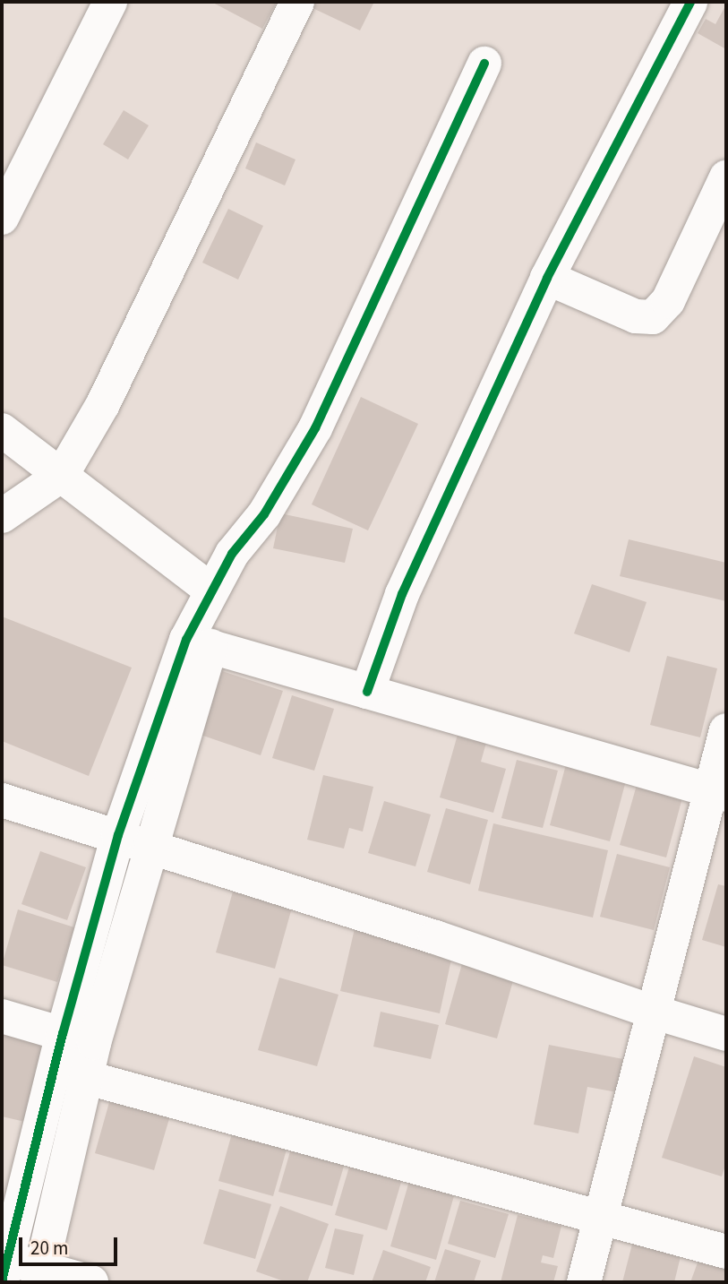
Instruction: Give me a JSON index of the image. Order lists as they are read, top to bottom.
{
  "scale_bar": "20 m"
}
